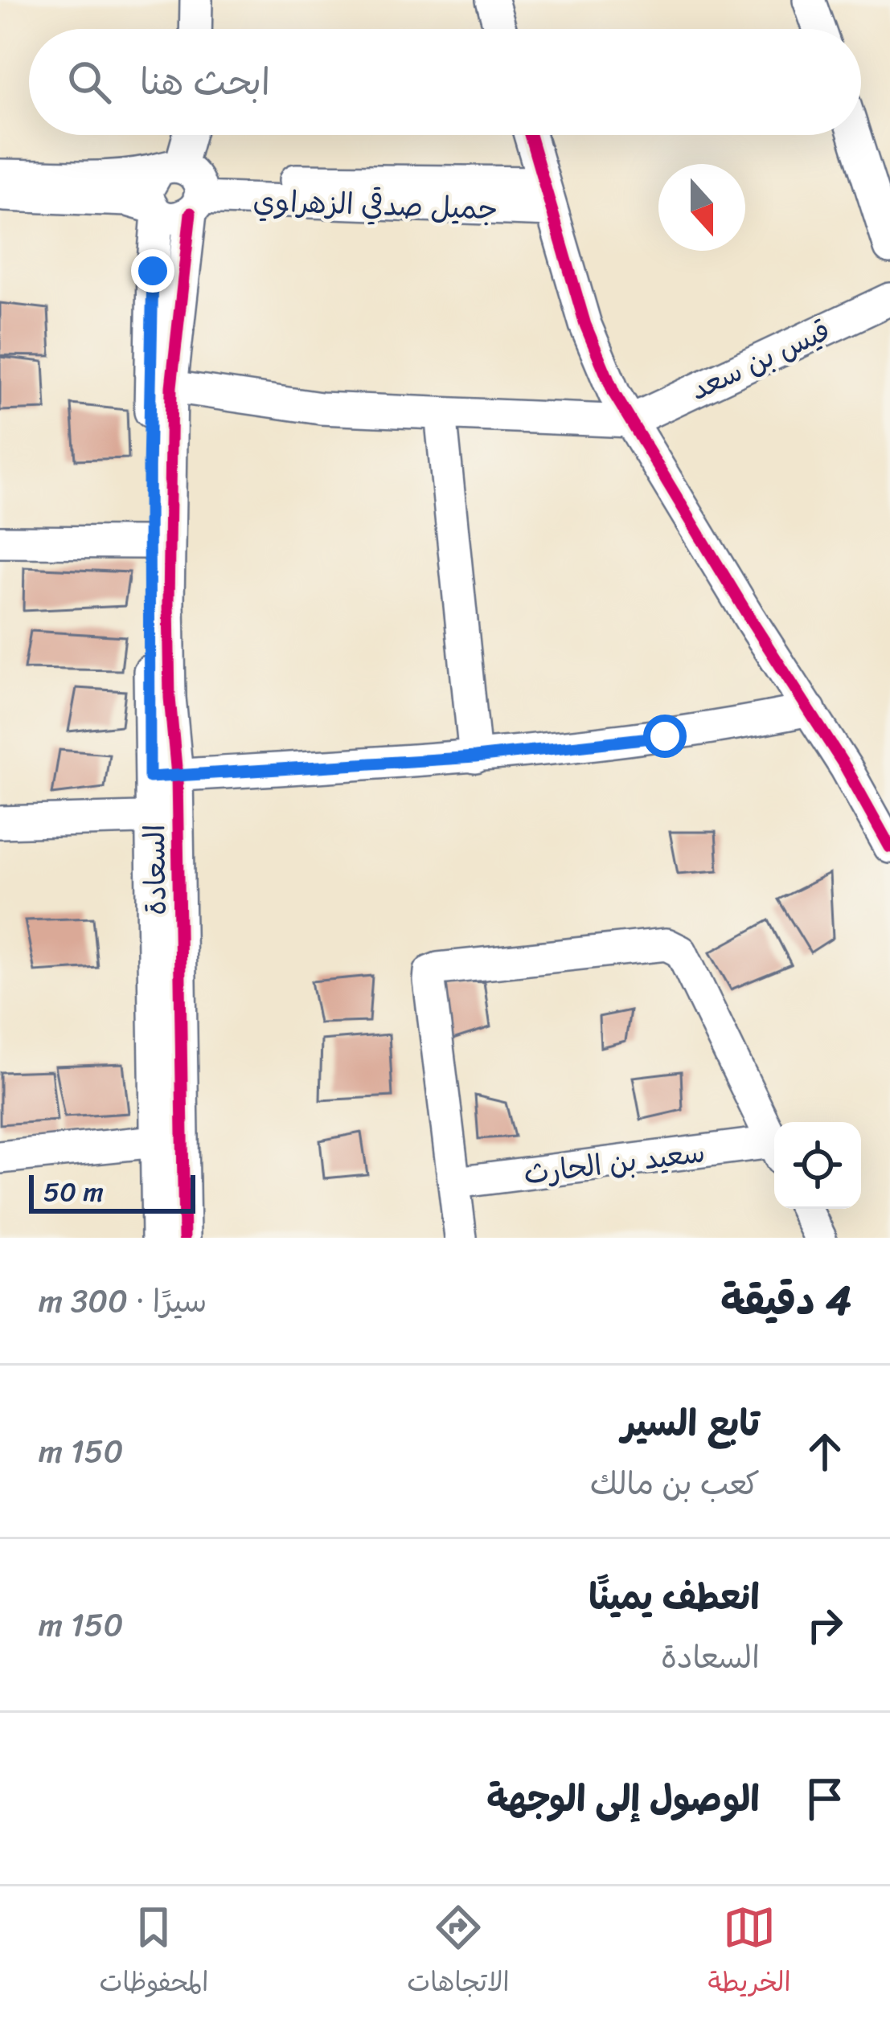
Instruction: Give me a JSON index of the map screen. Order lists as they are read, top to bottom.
{
  "streets": {
    "street": [
      "جميل صدقي الزهراوي",
      "قيس بن سعد",
      "السعادة",
      "سعيد بن الحارث"
    ]
  },
  "crossings": [
    ["جميل صدقي الزهراوي", "السعادة"]
  ],
  "scale_bar": "50 m",
  "north": "bottom",
  "page": {
    "search": "ابحث هنا",
    "scale": "50 m",
    "heading": ["4 دقيقة", "سيرًا · 300 m"],
    "list": [
      ["تابع السير", "كعب بن مالك", "150 m"],
      ["انعطف يمينًا", "السعادة", "150 m"],
      "الوصول إلى الوجهة"
    ],
    "nav": ["الخريطة", "الاتجاهات", "المحفوظات"]
  }
}
